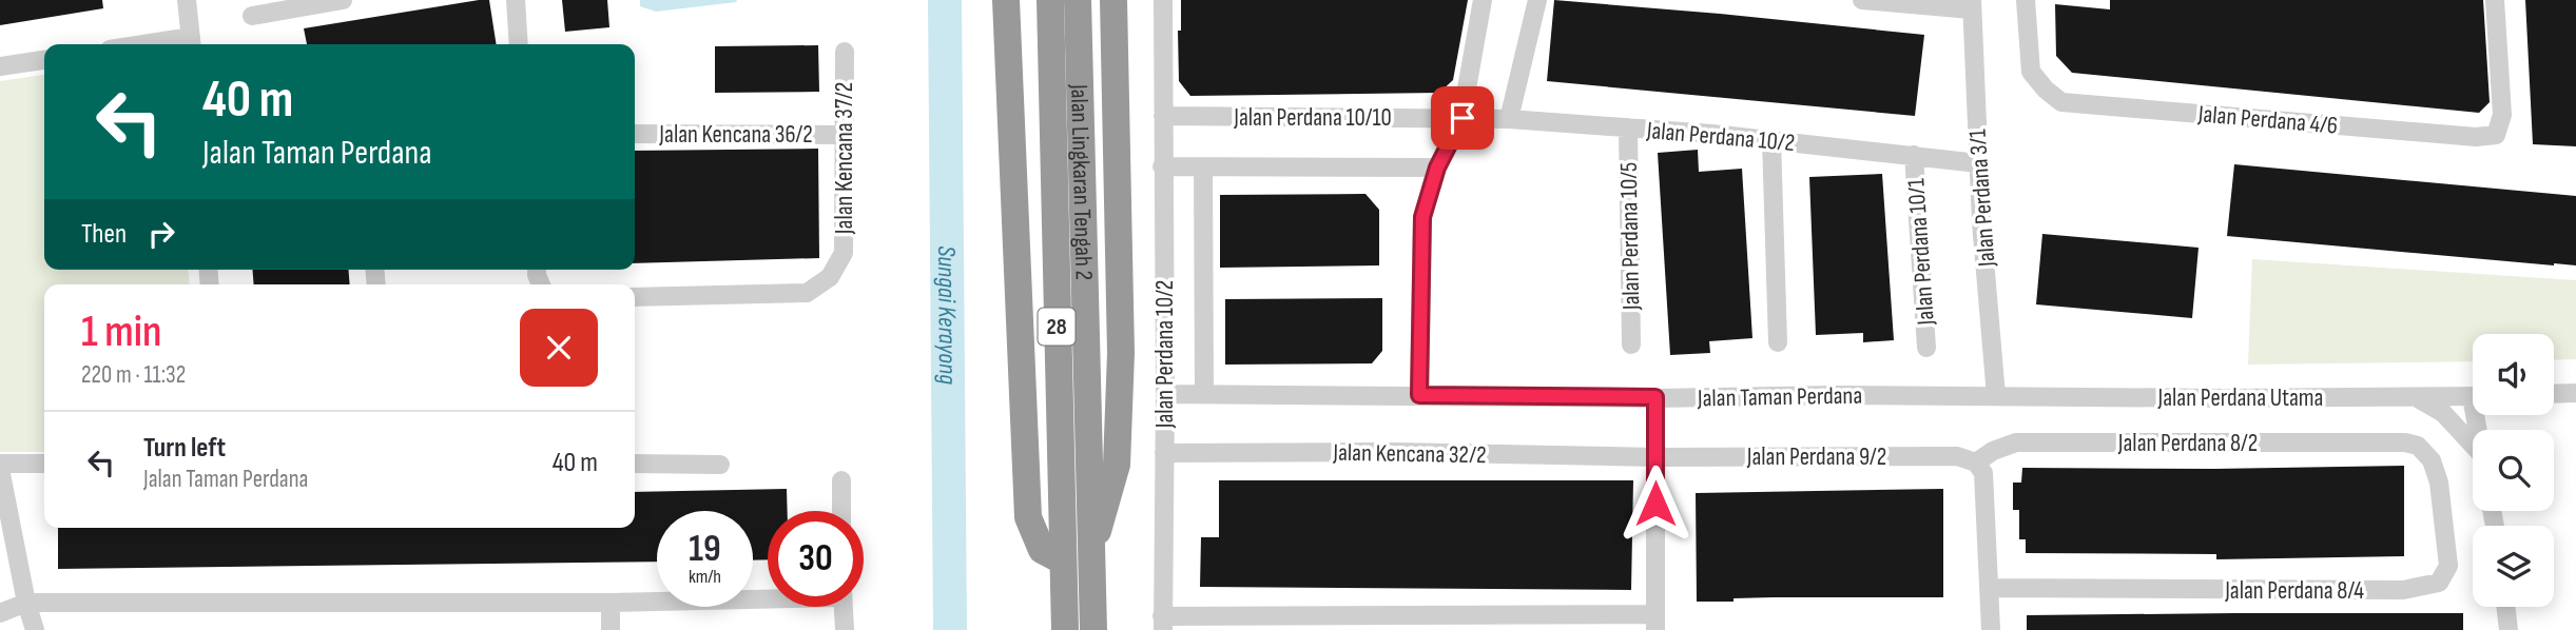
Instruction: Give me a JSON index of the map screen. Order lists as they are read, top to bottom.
{
  "streets": {
    "highway": ["Jalan Lingkaran Tengah 2", "28"],
    "street": [
      "Jalan Perdana 10/10",
      "Jalan Perdana 4/6",
      "Jalan Kencana 36/2",
      "Jalan Perdana 10/2",
      "Jalan Kencana 37/2",
      "Jalan Perdana 3/1",
      "Jalan Perdana 10/5",
      "Jalan Perdana 10/1",
      "Jalan Taman Perdana",
      "Jalan Perdana Utama",
      "Jalan Perdana 8/2",
      "Jalan Kencana 32/2",
      "Jalan Perdana 9/2",
      "Jalan Perdana 8/4"
    ]
  },
  "crossings": [
    ["Jalan Perdana 10/10", "Jalan Perdana 10/2"],
    ["Jalan Kencana 36/2", "Jalan Kencana 37/2"],
    ["Jalan Perdana 10/2", "Jalan Perdana 3/1"],
    ["Jalan Perdana 10/2", "Jalan Perdana 10/5"],
    ["Jalan Perdana 10/2", "Jalan Perdana 10/1"],
    ["Jalan Perdana 10/2", "Jalan Taman Perdana"],
    ["Jalan Perdana 10/2", "Jalan Kencana 32/2"],
    ["Jalan Perdana 3/1", "Jalan Taman Perdana"],
    ["Jalan Perdana 3/1", "Jalan Perdana Utama"],
    ["Jalan Taman Perdana", "Jalan Perdana Utama"],
    ["Jalan Perdana 8/2", "Jalan Perdana 9/2"],
    ["Jalan Perdana 8/2", "Jalan Perdana 8/4"],
    ["Jalan Kencana 32/2", "Jalan Perdana 9/2"]
  ],
  "water": ["Sungai Kerayong"],
  "page": {
    "turn": ["40 m", "Jalan Taman Perdana"],
    "then": "Then",
    "heading": ["1 min", "220 m · 11:32"],
    "list": [
      {
        "name": "Turn left",
        "note": "Jalan Taman Perdana",
        "value": "40 m"
      }
    ],
    "speed": "19 km/h",
    "limit": "30"
  }
}
